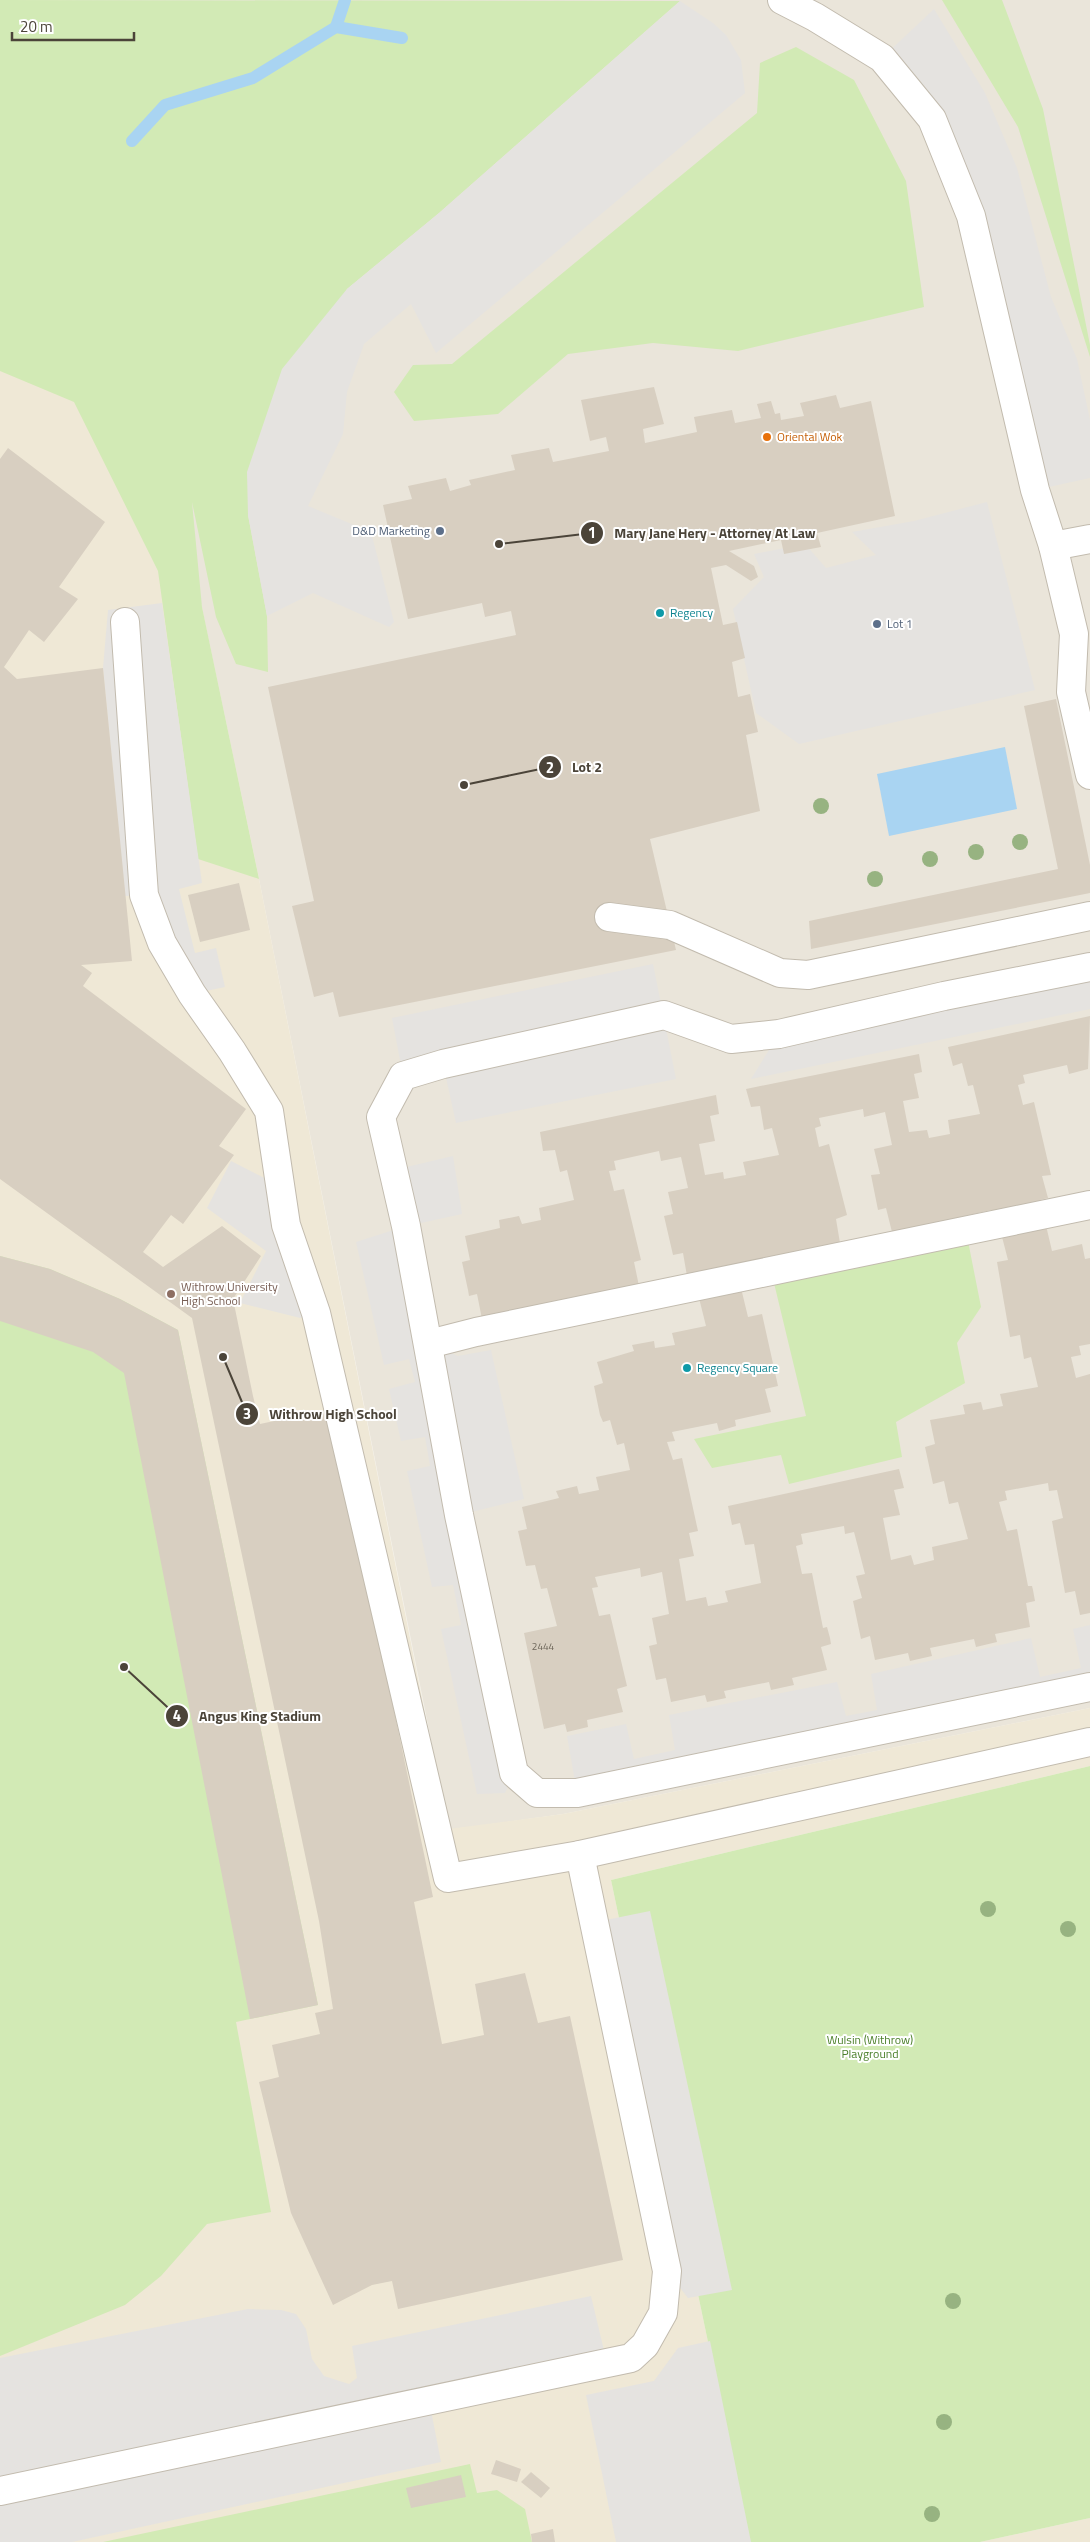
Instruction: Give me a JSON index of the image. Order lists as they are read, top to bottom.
{
  "parks": ["Wulsin (Withrow) Playground"],
  "places": [
    "Oriental Wok",
    "D&D Marketing",
    "Mary Jane Hery - Attorney At Law",
    "Regency",
    "Lot 1",
    "Lot 2",
    "Withrow University High School",
    "Withrow High School",
    "Regency Square",
    "Angus King Stadium"
  ],
  "house_numbers": ["2444"],
  "scale_bar": "20 m"
}
